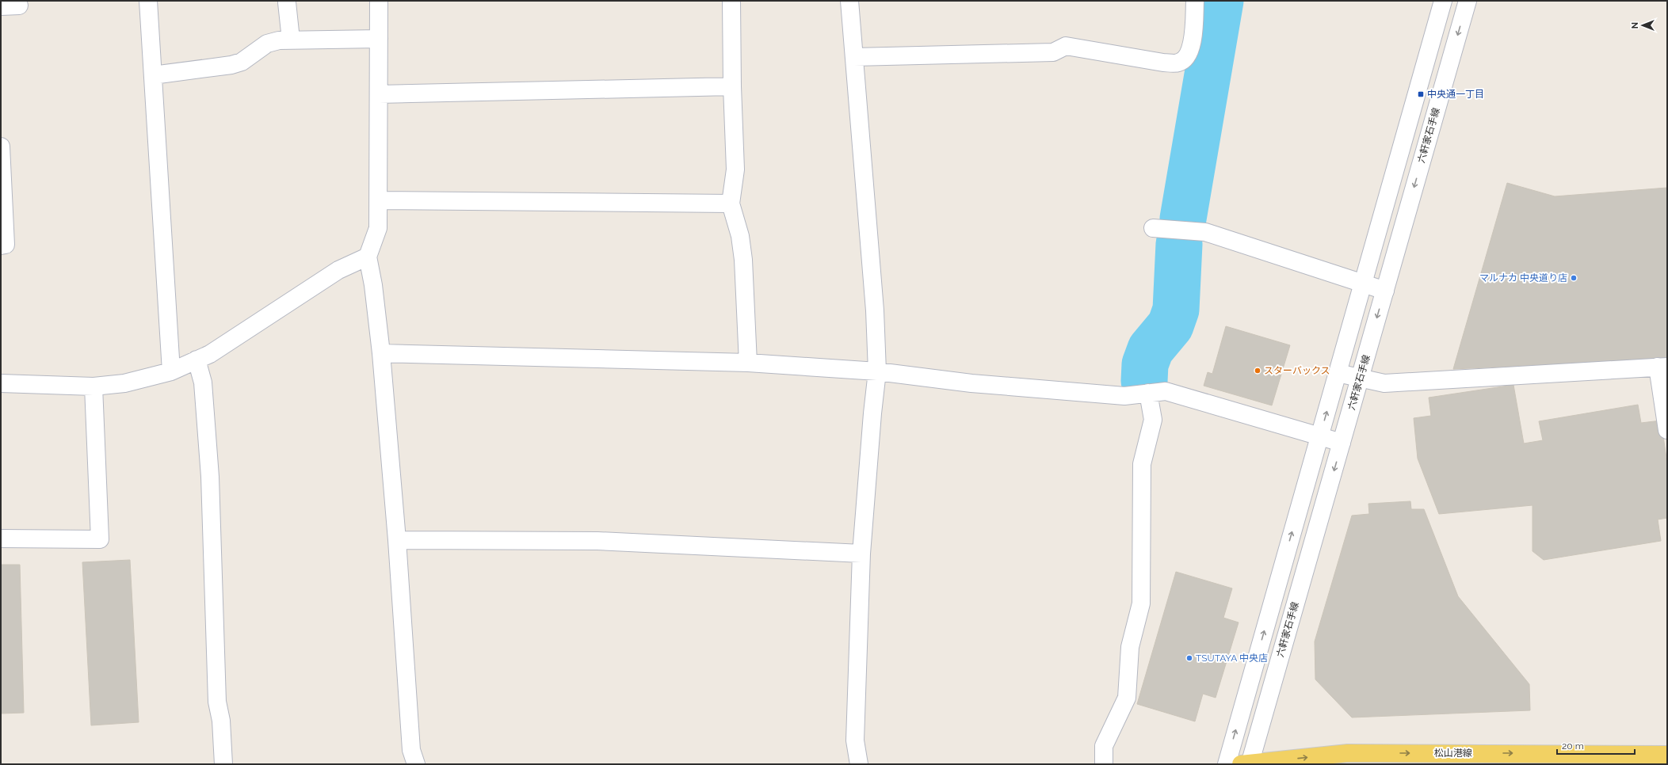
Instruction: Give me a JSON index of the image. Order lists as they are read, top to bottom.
{
  "streets": {
    "main road": ["松山港線"],
    "street": ["六軒家石手線"]
  },
  "crossings": [
    ["六軒家石手線", "松山港線"]
  ],
  "one_way": ["松山港線"],
  "places": {
    "transit": ["中央通一丁目"],
    "other": ["マルナカ 中央道り店", "スターバックス", "TSUTAYA 中央店"]
  },
  "scale_bar": "20 m",
  "north": "left"
}
